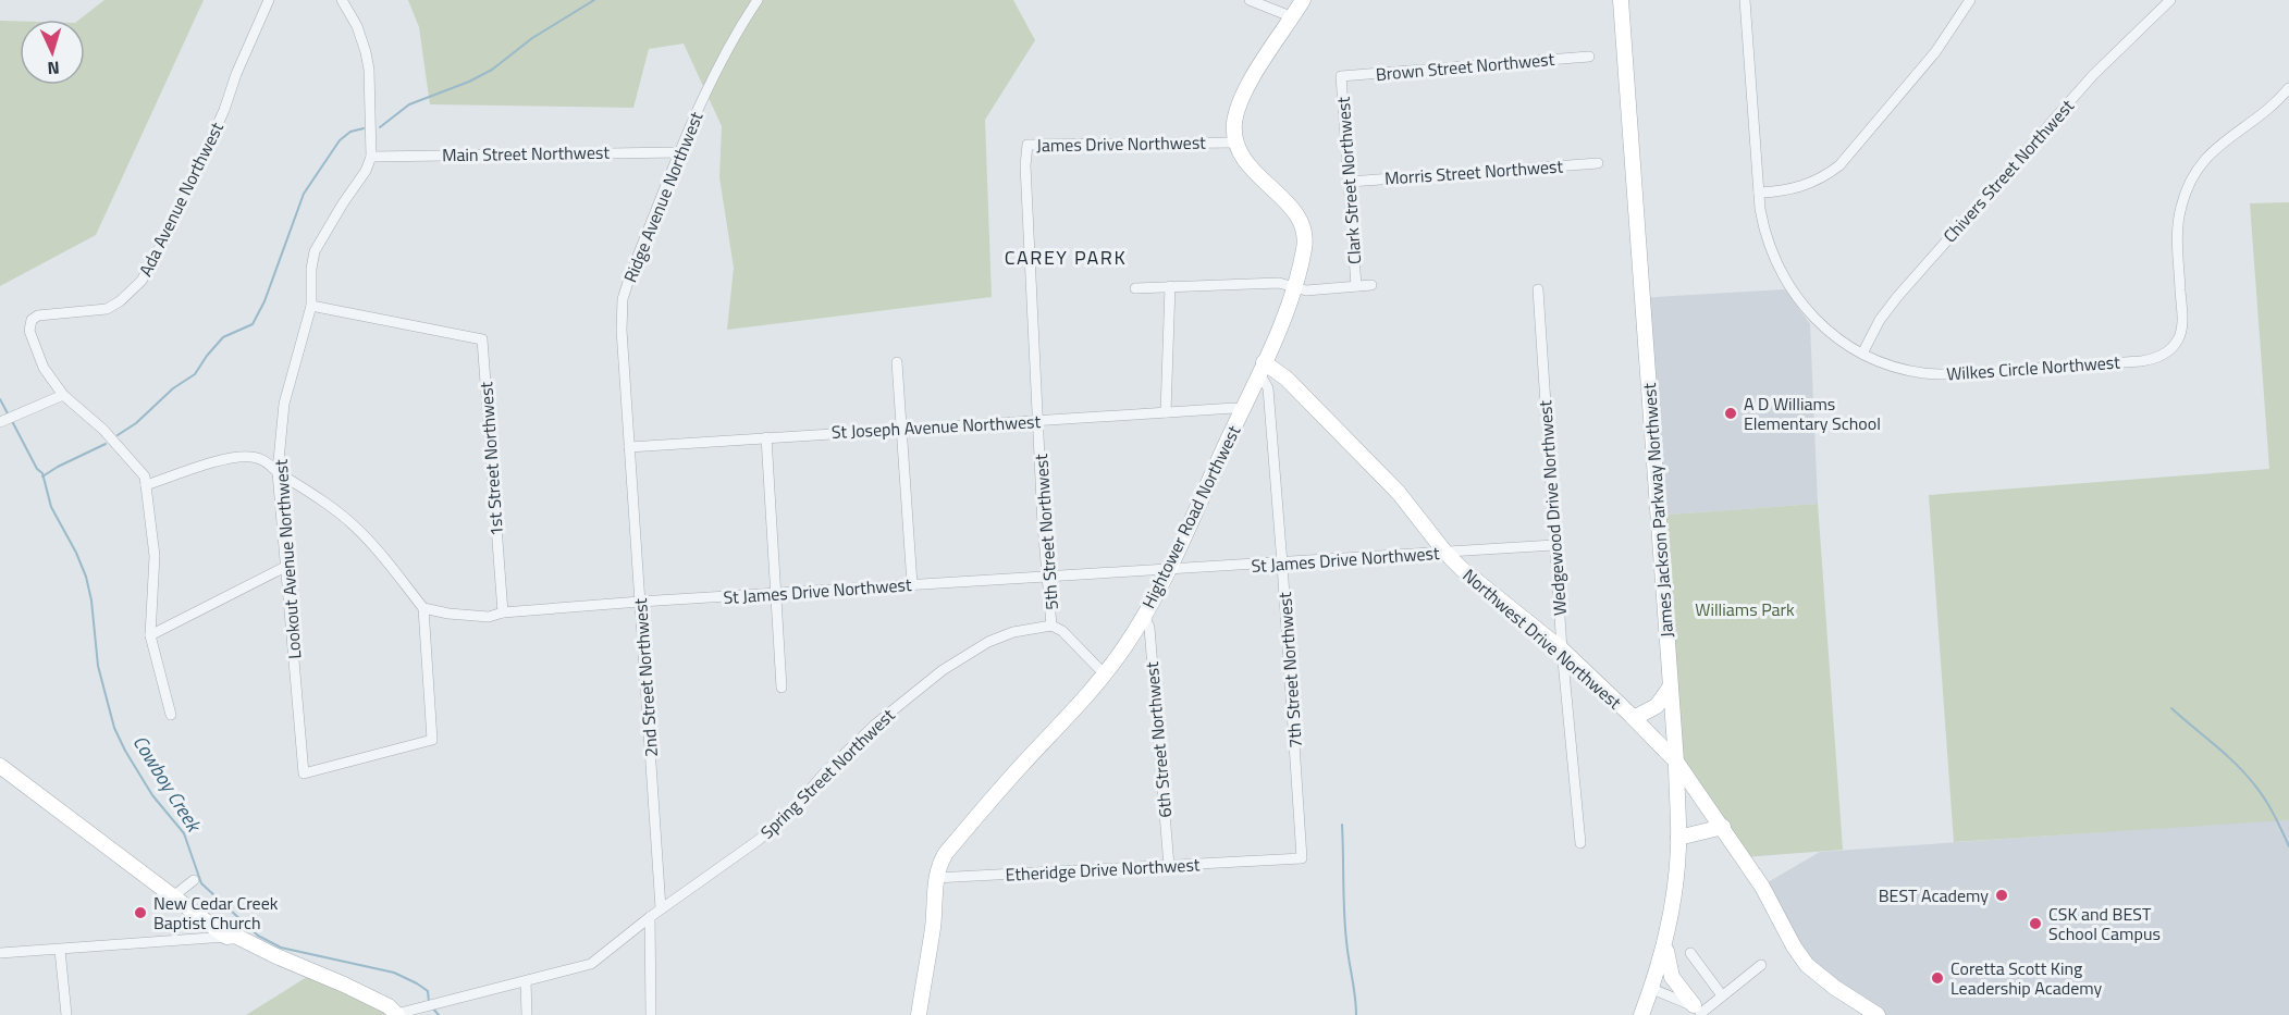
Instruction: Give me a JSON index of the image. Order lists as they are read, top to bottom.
{
  "streets": {
    "street": [
      "Brown Street Northwest",
      "James Drive Northwest",
      "Main Street Northwest",
      "Chivers Street Northwest",
      "Morris Street Northwest",
      "Clark Street Northwest",
      "Ridge Avenue Northwest",
      "Ada Avenue Northwest",
      "Wilkes Circle Northwest",
      "St Joseph Avenue Northwest",
      "1st Street Northwest",
      "Wedgewood Drive Northwest",
      "James Jackson Parkway Northwest",
      "Hightower Road Northwest",
      "5th Street Northwest",
      "Lookout Avenue Northwest",
      "St James Drive Northwest",
      "Northwest Drive Northwest",
      "7th Street Northwest",
      "2nd Street Northwest",
      "6th Street Northwest",
      "Spring Street Northwest",
      "Etheridge Drive Northwest"
    ]
  },
  "crossings": [
    ["Brown Street Northwest", "Clark Street Northwest"],
    ["James Drive Northwest", "Hightower Road Northwest"],
    ["James Drive Northwest", "5th Street Northwest"],
    ["Main Street Northwest", "Ridge Avenue Northwest"],
    ["Main Street Northwest", "Lookout Avenue Northwest"],
    ["Chivers Street Northwest", "Wilkes Circle Northwest"],
    ["Morris Street Northwest", "Clark Street Northwest"],
    ["Ridge Avenue Northwest", "St Joseph Avenue Northwest"],
    ["Ridge Avenue Northwest", "2nd Street Northwest"],
    ["St Joseph Avenue Northwest", "Hightower Road Northwest"],
    ["St Joseph Avenue Northwest", "5th Street Northwest"],
    ["St Joseph Avenue Northwest", "2nd Street Northwest"],
    ["1st Street Northwest", "Lookout Avenue Northwest"],
    ["1st Street Northwest", "St James Drive Northwest"],
    ["Wedgewood Drive Northwest", "St James Drive Northwest"],
    ["Wedgewood Drive Northwest", "Northwest Drive Northwest"],
    ["James Jackson Parkway Northwest", "Northwest Drive Northwest"],
    ["Hightower Road Northwest", "St James Drive Northwest"],
    ["Hightower Road Northwest", "Northwest Drive Northwest"],
    ["Hightower Road Northwest", "7th Street Northwest"],
    ["Hightower Road Northwest", "6th Street Northwest"],
    ["Hightower Road Northwest", "Etheridge Drive Northwest"],
    ["5th Street Northwest", "St James Drive Northwest"],
    ["5th Street Northwest", "Spring Street Northwest"],
    ["Lookout Avenue Northwest", "St James Drive Northwest"],
    ["St James Drive Northwest", "Northwest Drive Northwest"],
    ["St James Drive Northwest", "7th Street Northwest"],
    ["St James Drive Northwest", "2nd Street Northwest"],
    ["Northwest Drive Northwest", "7th Street Northwest"],
    ["7th Street Northwest", "Etheridge Drive Northwest"],
    ["2nd Street Northwest", "Spring Street Northwest"],
    ["6th Street Northwest", "Etheridge Drive Northwest"]
  ],
  "districts": ["CAREY PARK"],
  "water": ["Cowboy Creek"],
  "parks": ["Williams Park"],
  "places": [
    "A D Williams Elementary School",
    "BEST Academy",
    "New Cedar Creek Baptist Church",
    "CSK and BEST School Campus",
    "Coretta Scott King Leadership Academy"
  ],
  "north": "bottom"
}
